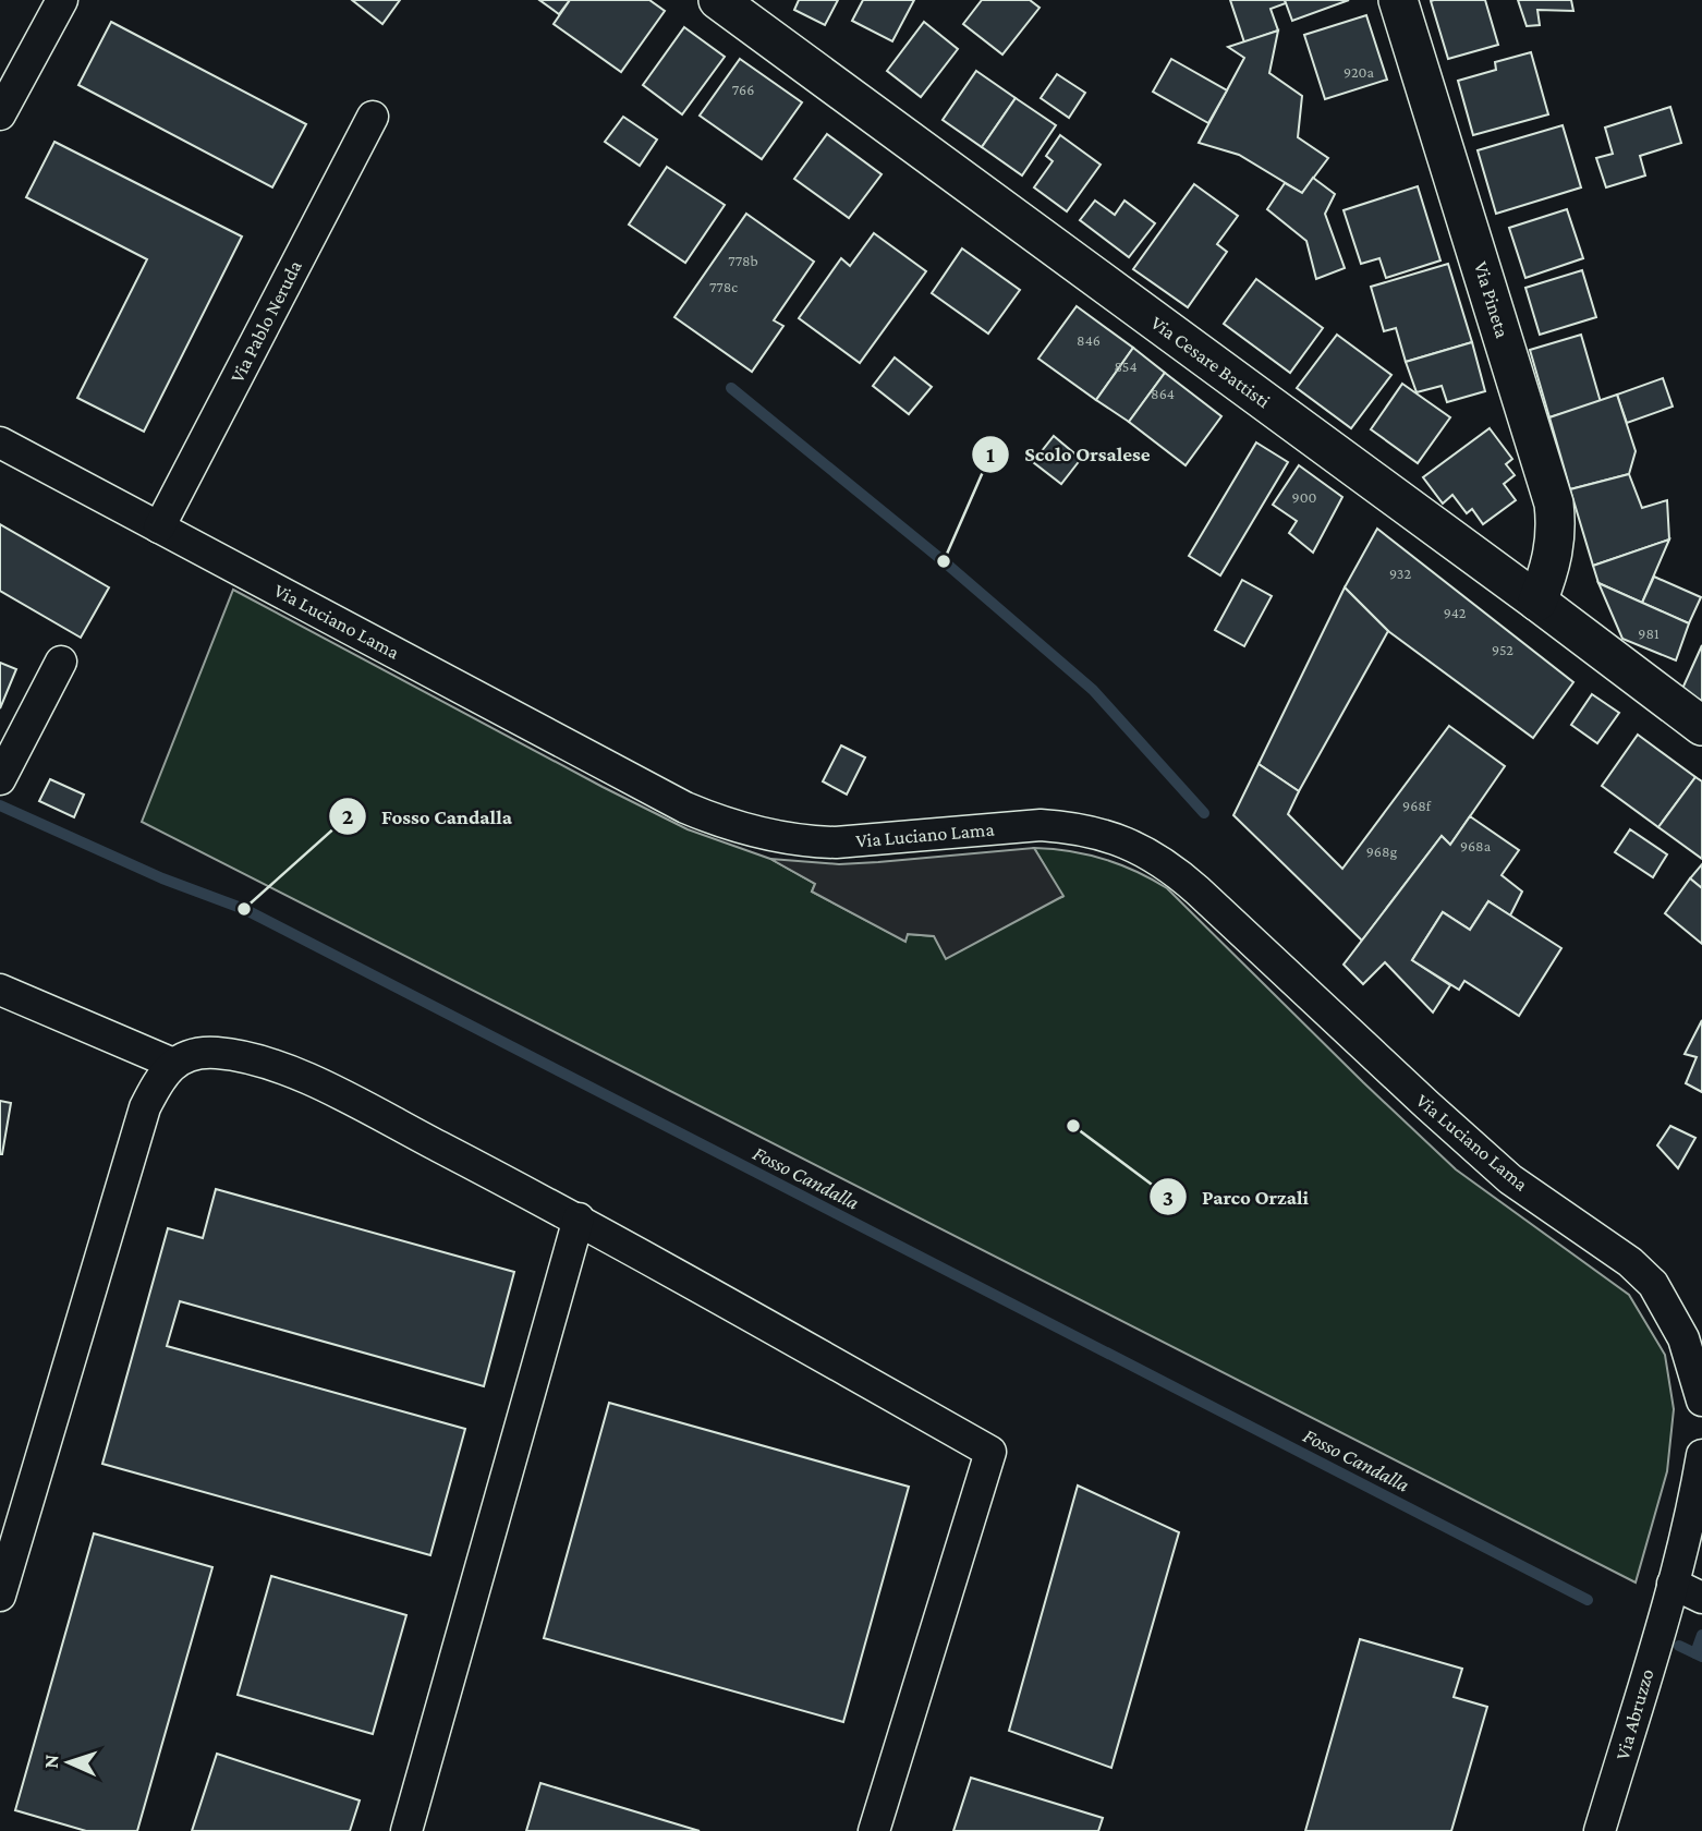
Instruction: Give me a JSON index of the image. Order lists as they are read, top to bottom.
{
  "streets": {
    "street": [
      "Via Pineta",
      "Via Pablo Neruda",
      "Via Cesare Battisti",
      "Via Luciano Lama",
      "Via Abruzzo"
    ]
  },
  "crossings": [
    ["Via Pineta", "Via Cesare Battisti"],
    ["Via Pablo Neruda", "Via Luciano Lama"]
  ],
  "water": ["Fosso Candalla"],
  "places": ["Scolo Orsalese", "Fosso Candalla", "Parco Orzali"],
  "house_numbers": [
    "920a",
    "766",
    "778b",
    "778c",
    "846",
    "854",
    "864",
    "900",
    "932",
    "942",
    "981",
    "952",
    "968f",
    "968a",
    "968g"
  ],
  "north": "left"
}
